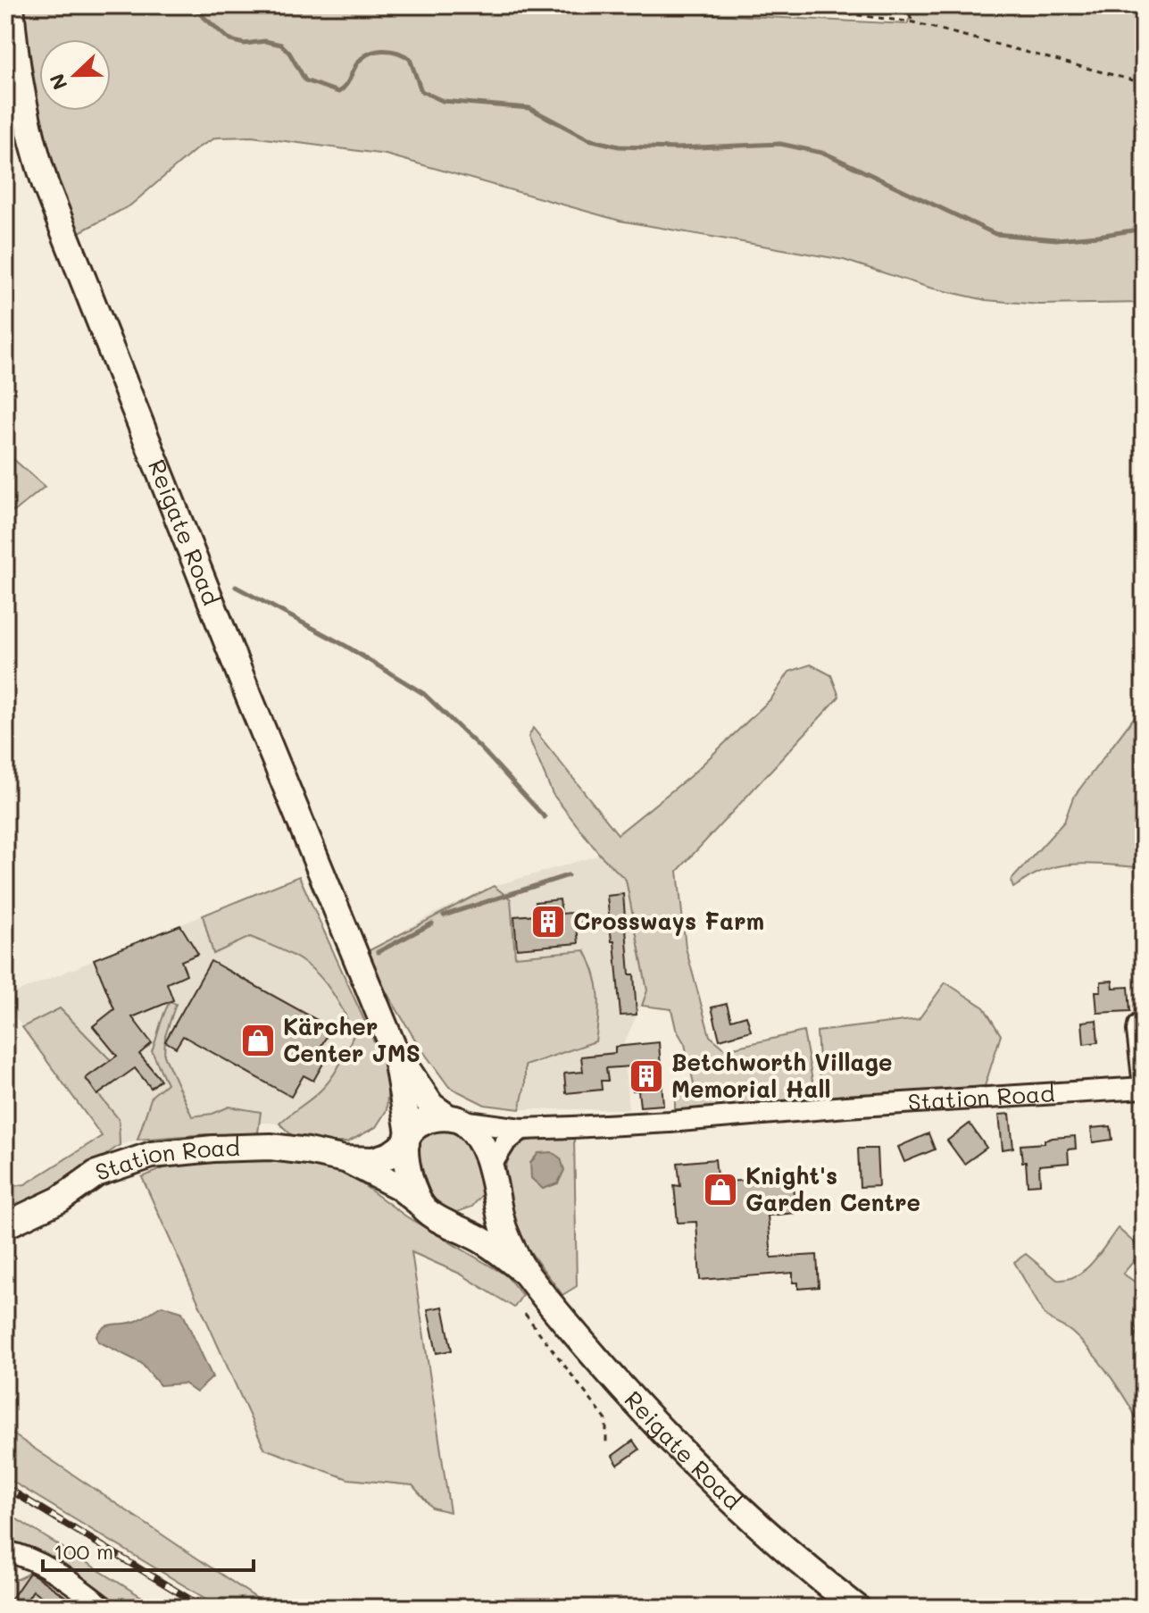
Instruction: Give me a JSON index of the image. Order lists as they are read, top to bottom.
{
  "streets": {
    "main road": ["Reigate Road", "Station Road"]
  },
  "crossings": [
    ["Reigate Road", "Station Road"]
  ],
  "places": {
    "building": ["Crossways Farm", "Betchworth Village Memorial Hall"],
    "shop": ["Kärcher Center JMS", "Knight's Garden Centre"]
  },
  "scale_bar": "100 m",
  "north": "left"
}
